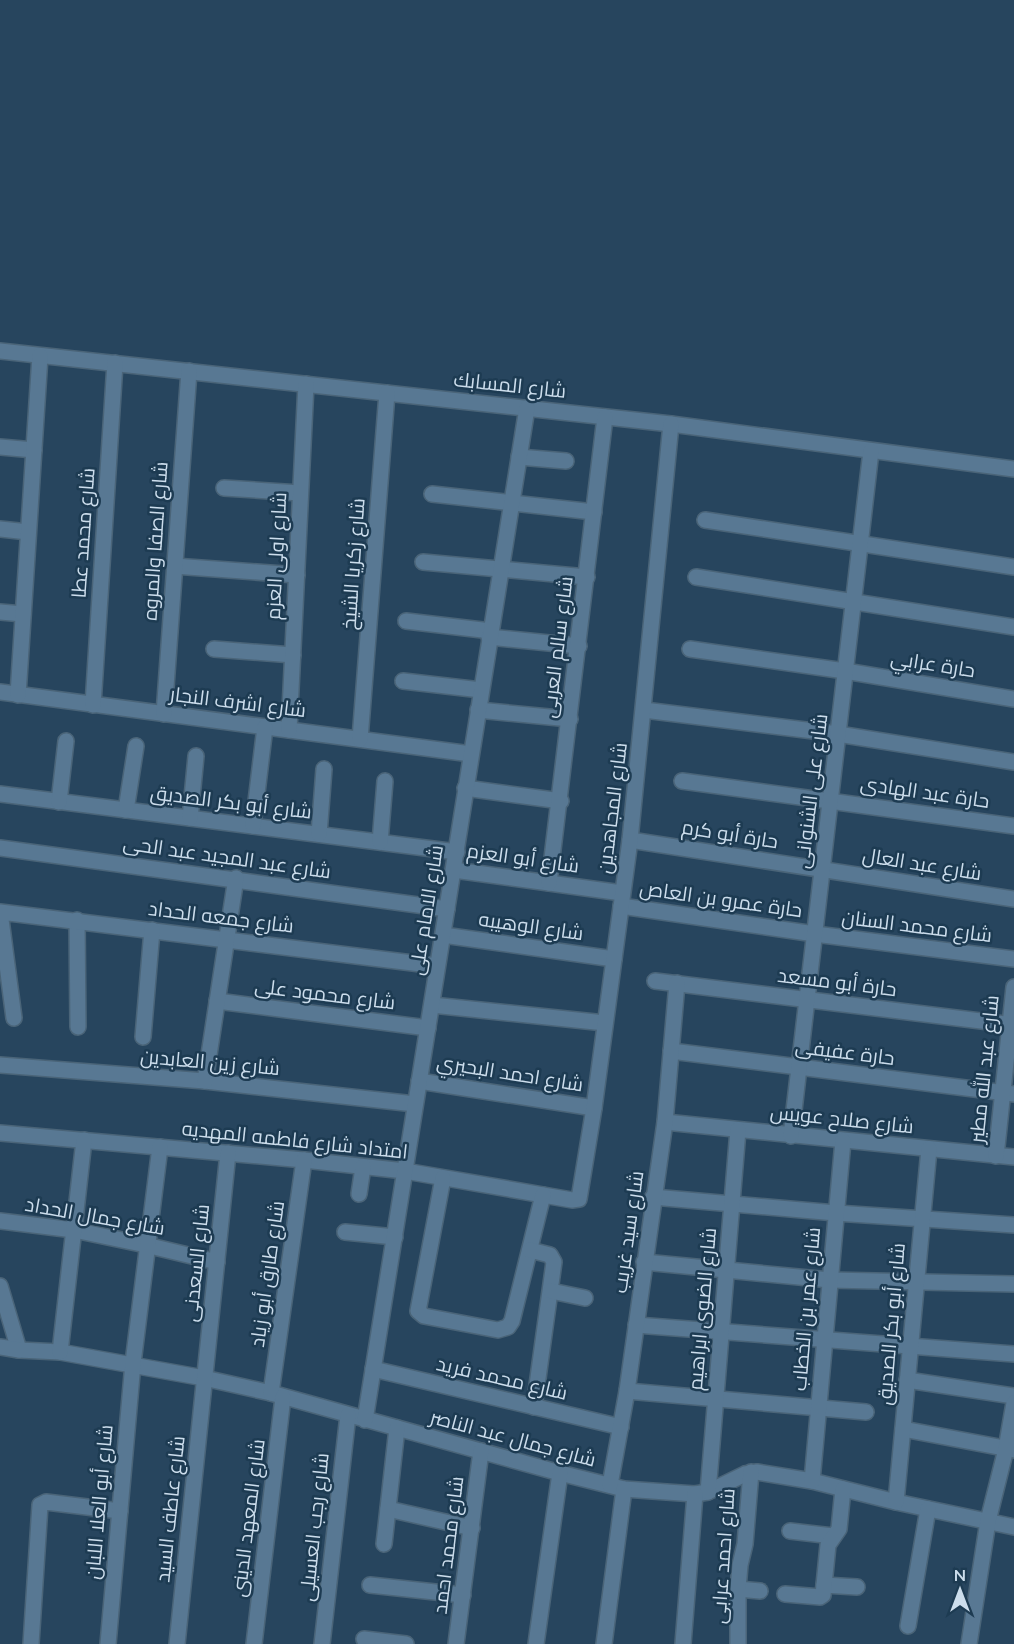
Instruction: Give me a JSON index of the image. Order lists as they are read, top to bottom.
{
  "streets": {
    "street": [
      "شارع المسابك",
      "شارع محمد عطا",
      "شارع الصفا والمروه",
      "شارع اولى العزم",
      "شارع زكريا الشيخ",
      "شارع سالم العربى",
      "حارة عرابي",
      "شارع اشرف النجار",
      "شارع على الشنوانى",
      "حارة عبد الهادى",
      "شارع أبو بكر الصديق",
      "شارع المجاهدين",
      "حارة أبو كرم",
      "شارع عبد المجيد عبد الحى",
      "شارع أبو العزم",
      "شارع عبد العال",
      "حارة عمرو بن العاص",
      "شارع الامام على",
      "شارع جمعه الحداد",
      "شارع الوهيبه",
      "شارع محمد السنان",
      "حارة أبو مسعد",
      "شارع محمود على",
      "حارة عفيفى",
      "شارع زين العابدين",
      "شارع عبد الله مطير",
      "شارع احمد البحيري",
      "شارع صلاح عويس",
      "امتداد شارع فاطمه المهديه",
      "شارع جمال الحداد",
      "شارع سيد غريب",
      "شارع السعدنى",
      "شارع طارق أبو زياد",
      "شارع الضوى ابراهيم",
      "شارع عمر بن الخطاب",
      "شارع محمد فريد",
      "شارع جمال عبد الناصر",
      "شارع أبو العلا اللبان",
      "شارع عاطف السيد",
      "شارع المعهد الدينى",
      "شارع رجب العسيلى",
      "شارع محمد احمد",
      "شارع احمد عرابى"
    ]
  },
  "crossings": [
    ["شارع المسابك", "شارع محمد عطا"],
    ["شارع المسابك", "شارع الصفا والمروه"],
    ["شارع المسابك", "شارع اولى العزم"],
    ["شارع المسابك", "شارع زكريا الشيخ"],
    ["شارع المسابك", "شارع سالم العربى"],
    ["شارع المسابك", "شارع على الشنوانى"],
    ["شارع المسابك", "شارع المجاهدين"],
    ["شارع المسابك", "شارع الامام على"],
    ["شارع محمد عطا", "شارع اشرف النجار"],
    ["شارع الصفا والمروه", "شارع اشرف النجار"],
    ["شارع اولى العزم", "شارع اشرف النجار"],
    ["شارع زكريا الشيخ", "شارع اشرف النجار"],
    ["شارع سالم العربى", "شارع أبو العزم"],
    ["حارة عرابي", "شارع على الشنوانى"],
    ["شارع اشرف النجار", "شارع الامام على"],
    ["شارع على الشنوانى", "حارة عبد الهادى"],
    ["شارع على الشنوانى", "حارة أبو كرم"],
    ["شارع على الشنوانى", "شارع عبد العال"],
    ["شارع على الشنوانى", "حارة عمرو بن العاص"],
    ["شارع على الشنوانى", "شارع محمد السنان"],
    ["شارع على الشنوانى", "حارة أبو مسعد"],
    ["شارع على الشنوانى", "حارة عفيفى"],
    ["شارع على الشنوانى", "شارع صلاح عويس"],
    ["شارع أبو بكر الصديق", "شارع الامام على"],
    ["شارع أبو بكر الصديق", "شارع صلاح عويس"],
    ["شارع المجاهدين", "حارة أبو كرم"],
    ["شارع المجاهدين", "شارع أبو العزم"],
    ["شارع المجاهدين", "حارة عمرو بن العاص"],
    ["شارع المجاهدين", "شارع الوهيبه"],
    ["شارع المجاهدين", "شارع احمد البحيري"],
    ["شارع المجاهدين", "امتداد شارع فاطمه المهديه"],
    ["حارة أبو كرم", "شارع عبد العال"],
    ["شارع عبد المجيد عبد الحى", "شارع الامام على"],
    ["شارع أبو العزم", "حارة عمرو بن العاص"],
    ["شارع أبو العزم", "شارع الامام على"],
    ["حارة عمرو بن العاص", "شارع محمد السنان"],
    ["شارع الامام على", "شارع جمعه الحداد"],
    ["شارع الامام على", "شارع الوهيبه"],
    ["شارع الامام على", "شارع محمود على"],
    ["شارع الامام على", "شارع زين العابدين"],
    ["شارع الامام على", "شارع احمد البحيري"],
    ["شارع الامام على", "امتداد شارع فاطمه المهديه"],
    ["شارع الامام على", "شارع محمد فريد"],
    ["شارع الامام على", "شارع جمال عبد الناصر"],
    ["حارة أبو مسعد", "شارع عبد الله مطير"],
    ["حارة أبو مسعد", "شارع سيد غريب"],
    ["حارة عفيفى", "شارع عبد الله مطير"],
    ["حارة عفيفى", "شارع سيد غريب"],
    ["شارع عبد الله مطير", "شارع صلاح عويس"],
    ["شارع صلاح عويس", "شارع سيد غريب"],
    ["شارع صلاح عويس", "شارع الضوى ابراهيم"],
    ["شارع صلاح عويس", "شارع عمر بن الخطاب"],
    ["امتداد شارع فاطمه المهديه", "شارع السعدنى"],
    ["امتداد شارع فاطمه المهديه", "شارع طارق أبو زياد"],
    ["امتداد شارع فاطمه المهديه", "شارع أبو العلا اللبان"],
    ["شارع جمال الحداد", "شارع السعدنى"],
    ["شارع جمال الحداد", "شارع أبو العلا اللبان"],
    ["شارع سيد غريب", "شارع محمد فريد"],
    ["شارع سيد غريب", "شارع جمال عبد الناصر"],
    ["شارع السعدنى", "شارع جمال عبد الناصر"],
    ["شارع السعدنى", "شارع عاطف السيد"],
    ["شارع طارق أبو زياد", "شارع جمال عبد الناصر"],
    ["شارع طارق أبو زياد", "شارع المعهد الدينى"],
    ["شارع الضوى ابراهيم", "شارع جمال عبد الناصر"],
    ["شارع جمال عبد الناصر", "شارع أبو العلا اللبان"],
    ["شارع جمال عبد الناصر", "شارع عاطف السيد"],
    ["شارع جمال عبد الناصر", "شارع المعهد الدينى"],
    ["شارع جمال عبد الناصر", "شارع رجب العسيلى"],
    ["شارع جمال عبد الناصر", "شارع محمد احمد"],
    ["شارع جمال عبد الناصر", "شارع احمد عرابى"]
  ],
  "north": "top"
}
